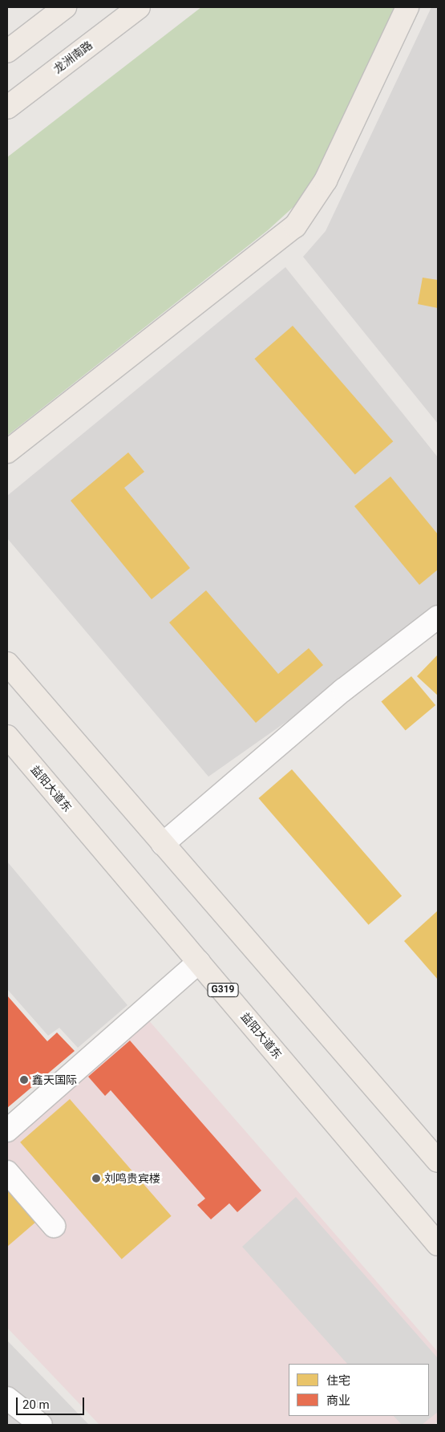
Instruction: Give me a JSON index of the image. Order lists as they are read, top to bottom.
{
  "streets": {
    "main road": ["龙洲南路", "益阳大道东", "G319"]
  },
  "places": ["鑫天国际", "刘鸣贵宾楼"],
  "legend": ["住宅", "商业"],
  "scale_bar": "20 m"
}
